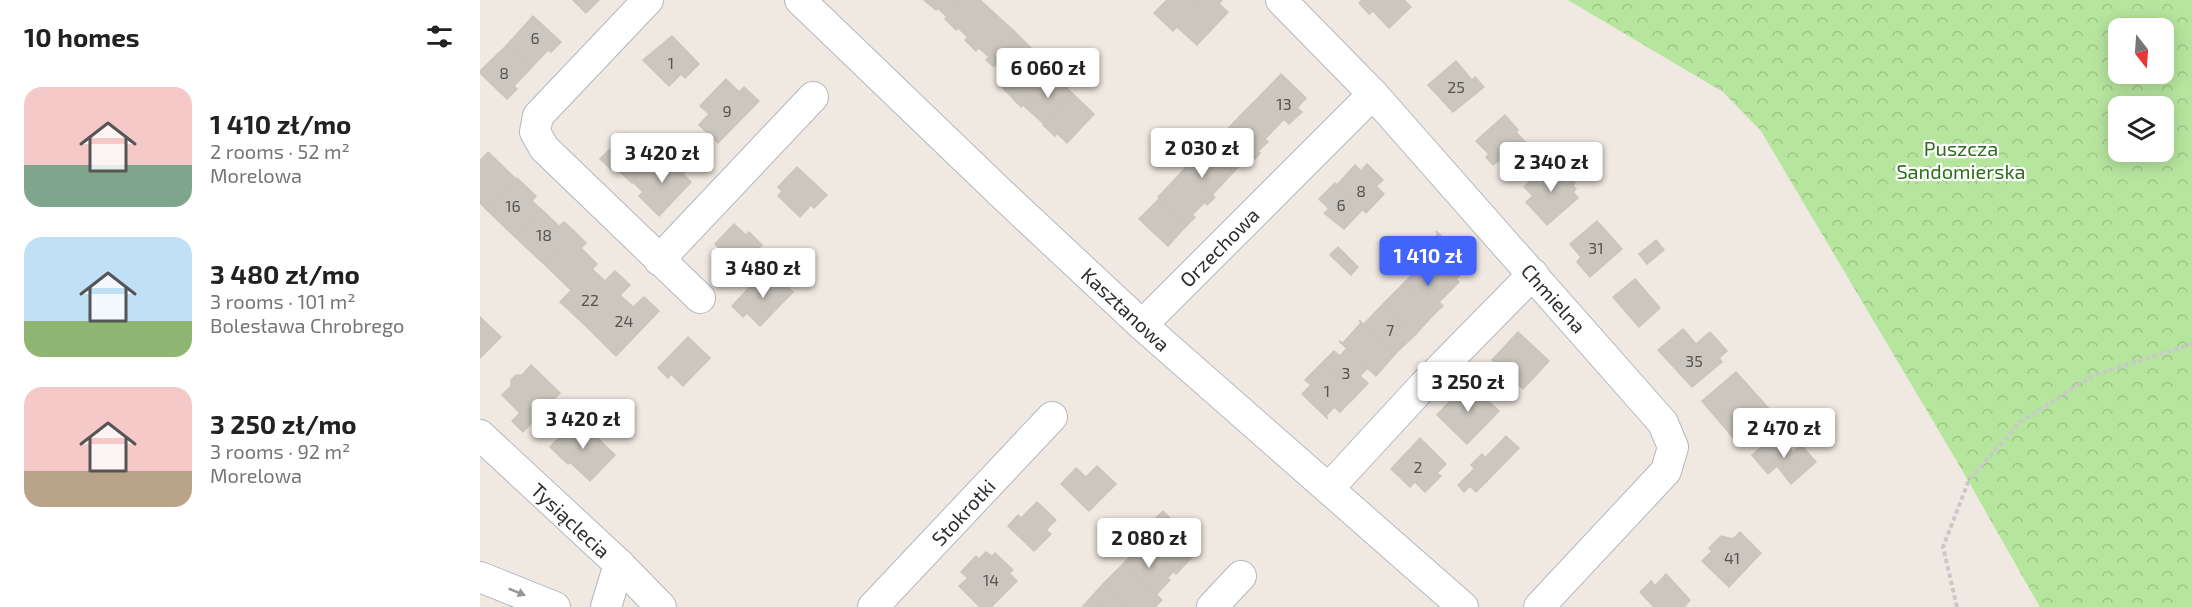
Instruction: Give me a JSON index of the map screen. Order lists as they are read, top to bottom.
{
  "streets": {
    "street": [
      "Orzechowa",
      "Chmielna",
      "Kasztanowa",
      "Stokrotki",
      "Tysiąclecia"
    ]
  },
  "crossings": [
    ["Orzechowa", "Chmielna"],
    ["Orzechowa", "Kasztanowa"]
  ],
  "parks": ["Puszcza Sandomierska"],
  "house_numbers": [
    "6",
    "1",
    "8",
    "25",
    "13",
    "9",
    "8",
    "6",
    "16",
    "18",
    "31",
    "22",
    "24",
    "7",
    "35",
    "3",
    "1",
    "2",
    "41",
    "14"
  ],
  "north": "bottom",
  "page": {
    "heading": "10 homes",
    "price": [
      "6 060 zł",
      "2 030 zł",
      "3 420 zł",
      "2 340 zł",
      "1 410 zł",
      "3 480 zł",
      "3 250 zł",
      "3 420 zł",
      "2 470 zł",
      "2 080 zł"
    ],
    "list": [
      {
        "name": "1 410 zł/mo",
        "note": "2 rooms · 52 m² · Morelowa"
      },
      {
        "name": "3 480 zł/mo",
        "note": "3 rooms · 101 m² · Bolesława Chrobrego"
      },
      {
        "name": "3 250 zł/mo",
        "note": "3 rooms · 92 m² · Morelowa"
      }
    ]
  }
}
